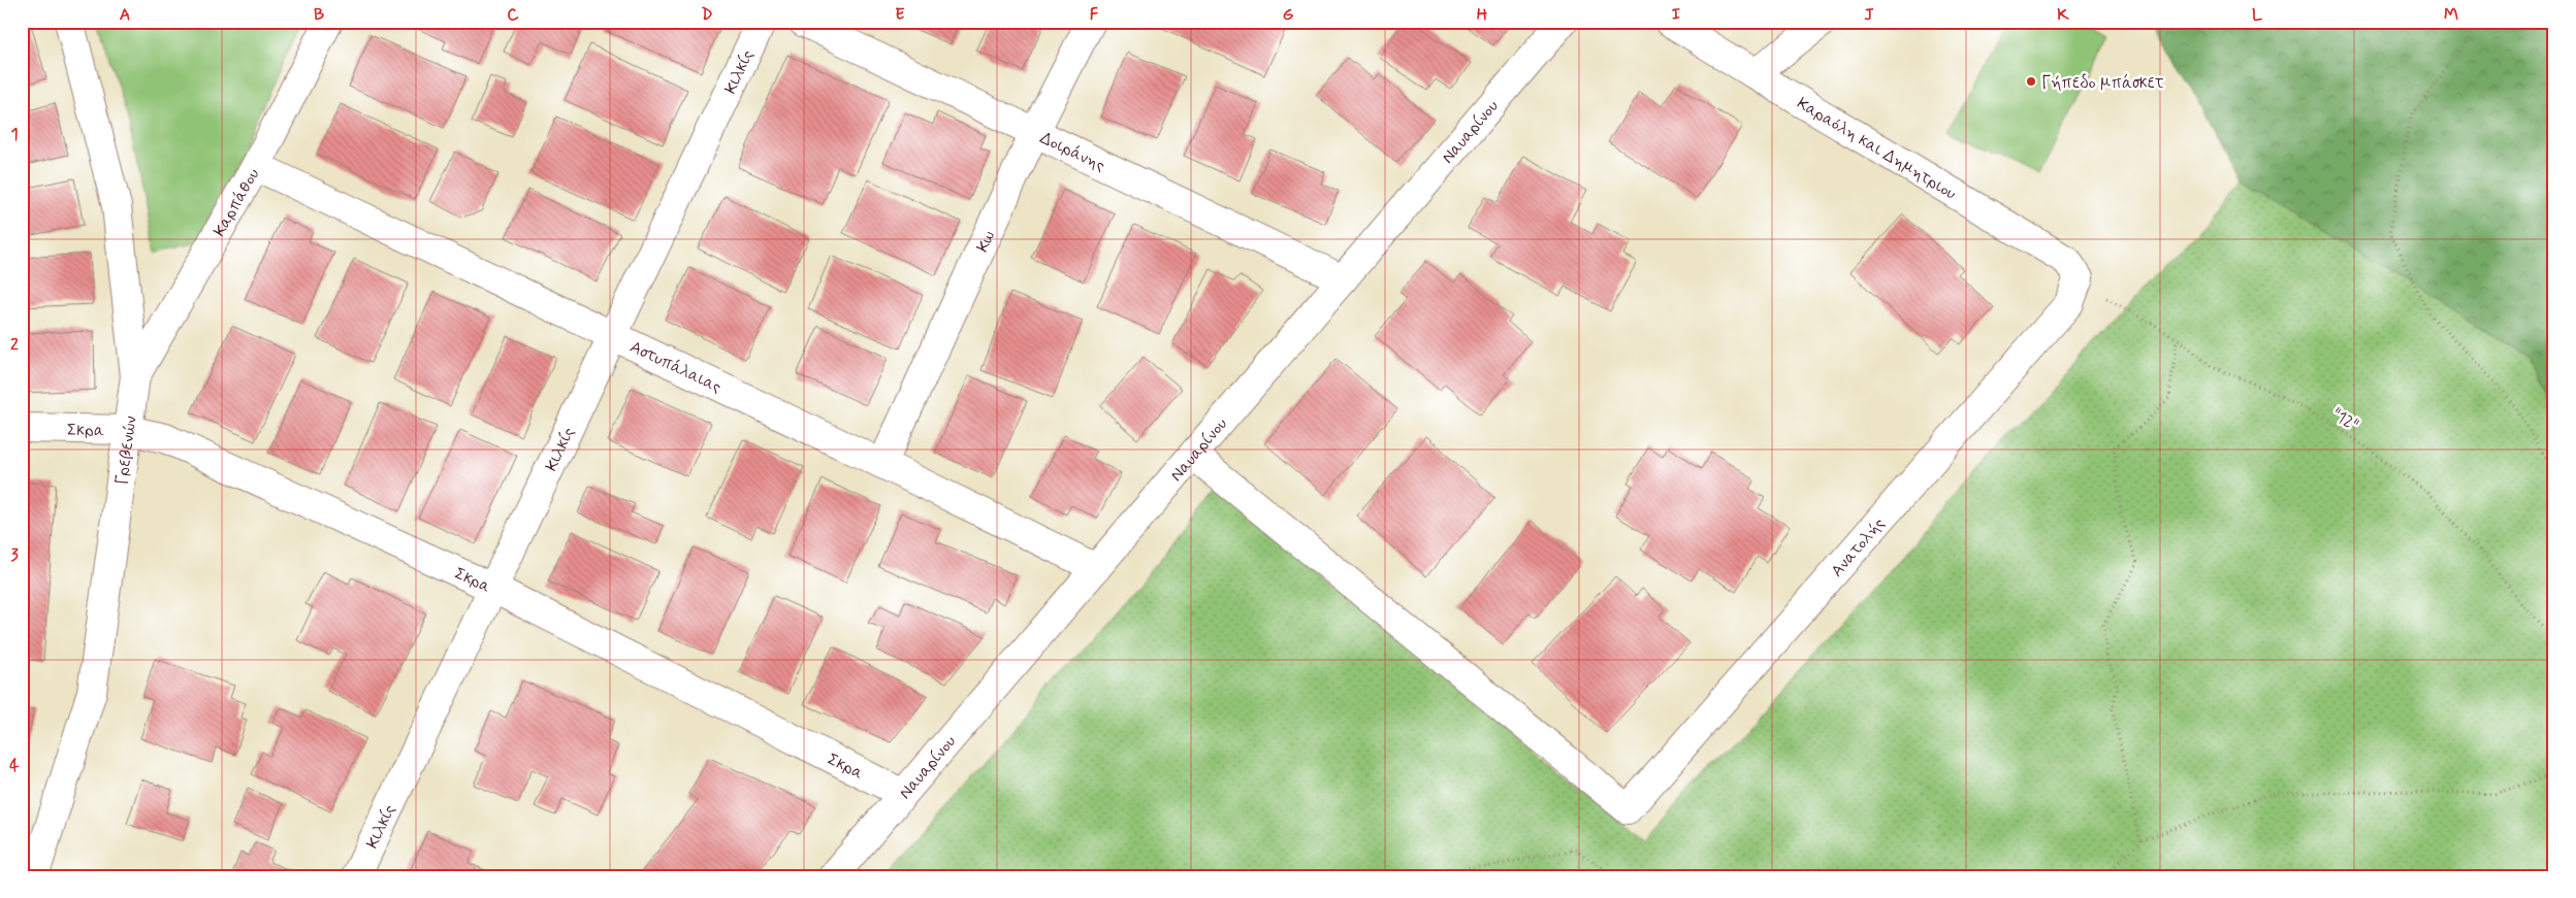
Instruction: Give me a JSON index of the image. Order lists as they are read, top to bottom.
{
  "streets": {
    "street": [
      "Κιλκίς",
      "Ναυαρίνου",
      "Καραόλη και Δημητριου",
      "Δοιράνης",
      "Καρπάθου",
      "Κω",
      "Αστυπάλαιας",
      "Σκρα",
      "Γρεβενών",
      "Ανατολής"
    ],
    "path": ["\"12\""]
  },
  "crossings": [
    ["Κιλκίς", "Αστυπάλαιας"],
    ["Κιλκίς", "Σκρα"],
    ["Ναυαρίνου", "Δοιράνης"],
    ["Ναυαρίνου", "Αστυπάλαιας"],
    ["Ναυαρίνου", "Σκρα"],
    ["Ναυαρίνου", "Ανατολής"],
    ["Καραόλη και Δημητριου", "\"12\""],
    ["Καραόλη και Δημητριου", "Ανατολής"],
    ["Δοιράνης", "Κω"],
    ["Καρπάθου", "Αστυπάλαιας"],
    ["Καρπάθου", "Γρεβενών"],
    ["Κω", "Αστυπάλαιας"],
    ["\"12\"", "Ανατολής"],
    ["Σκρα", "Γρεβενών"]
  ],
  "places": ["Γήπεδο μπάσκετ"],
  "grid": {
    "columns": [
      "A",
      "B",
      "C",
      "D",
      "E",
      "F",
      "G",
      "H",
      "I",
      "J",
      "K",
      "L",
      "M"
    ],
    "rows": [
      "1",
      "2",
      "3",
      "4"
    ]
  }
}
